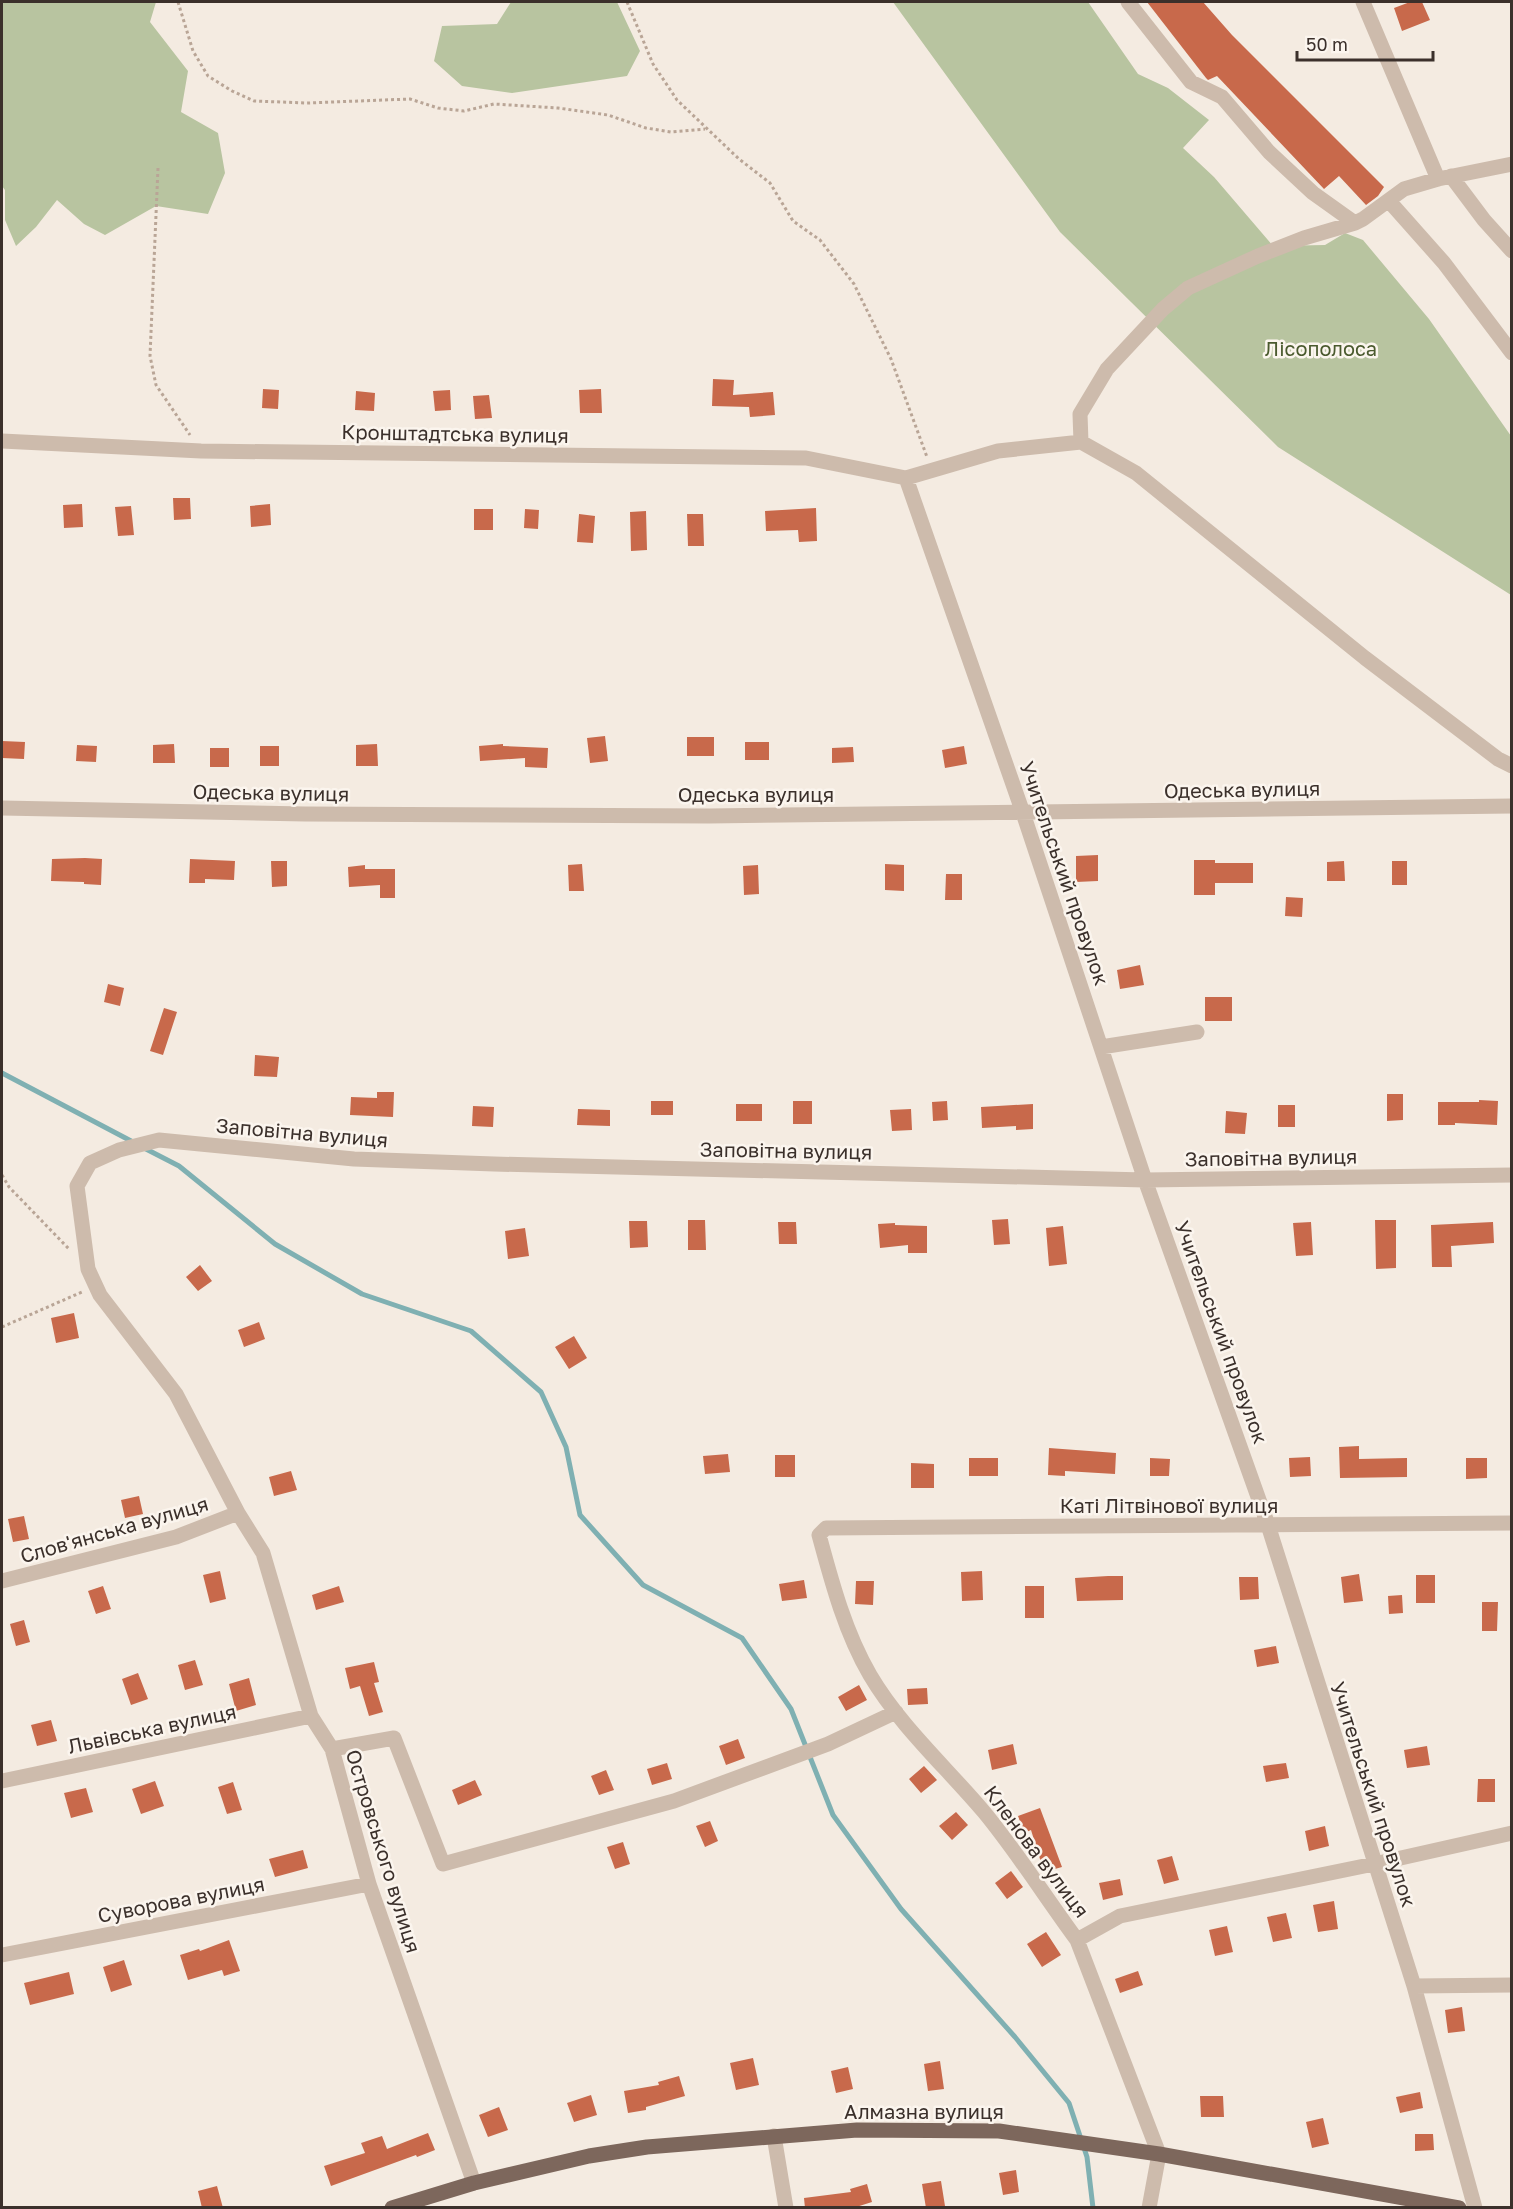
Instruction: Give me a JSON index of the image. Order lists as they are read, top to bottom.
{
  "streets": {
    "main road": ["Алмазна вулиця"],
    "street": [
      "Кронштадтська вулиця",
      "Одеська вулиця",
      "Учительський провулок",
      "Заповітна вулиця",
      "Каті Літвінової вулиця",
      "Слов'янська вулиця",
      "Львівська вулиця",
      "Островського вулиця",
      "Кленова вулиця",
      "Суворова вулиця"
    ]
  },
  "crossings": [
    ["Кронштадтська вулиця", "Учительський провулок"],
    ["Одеська вулиця", "Учительський провулок"],
    ["Учительський провулок", "Заповітна вулиця"],
    ["Учительський провулок", "Каті Літвінової вулиця"],
    ["Учительський провулок", "Кленова вулиця"],
    ["Заповітна вулиця", "Островського вулиця"],
    ["Каті Літвінової вулиця", "Кленова вулиця"],
    ["Слов'янська вулиця", "Островського вулиця"],
    ["Львівська вулиця", "Островського вулиця"],
    ["Островського вулиця", "Суворова вулиця"],
    ["Островського вулиця", "Алмазна вулиця"]
  ],
  "parks": ["Лісополоса"],
  "scale_bar": "50 m"
}
